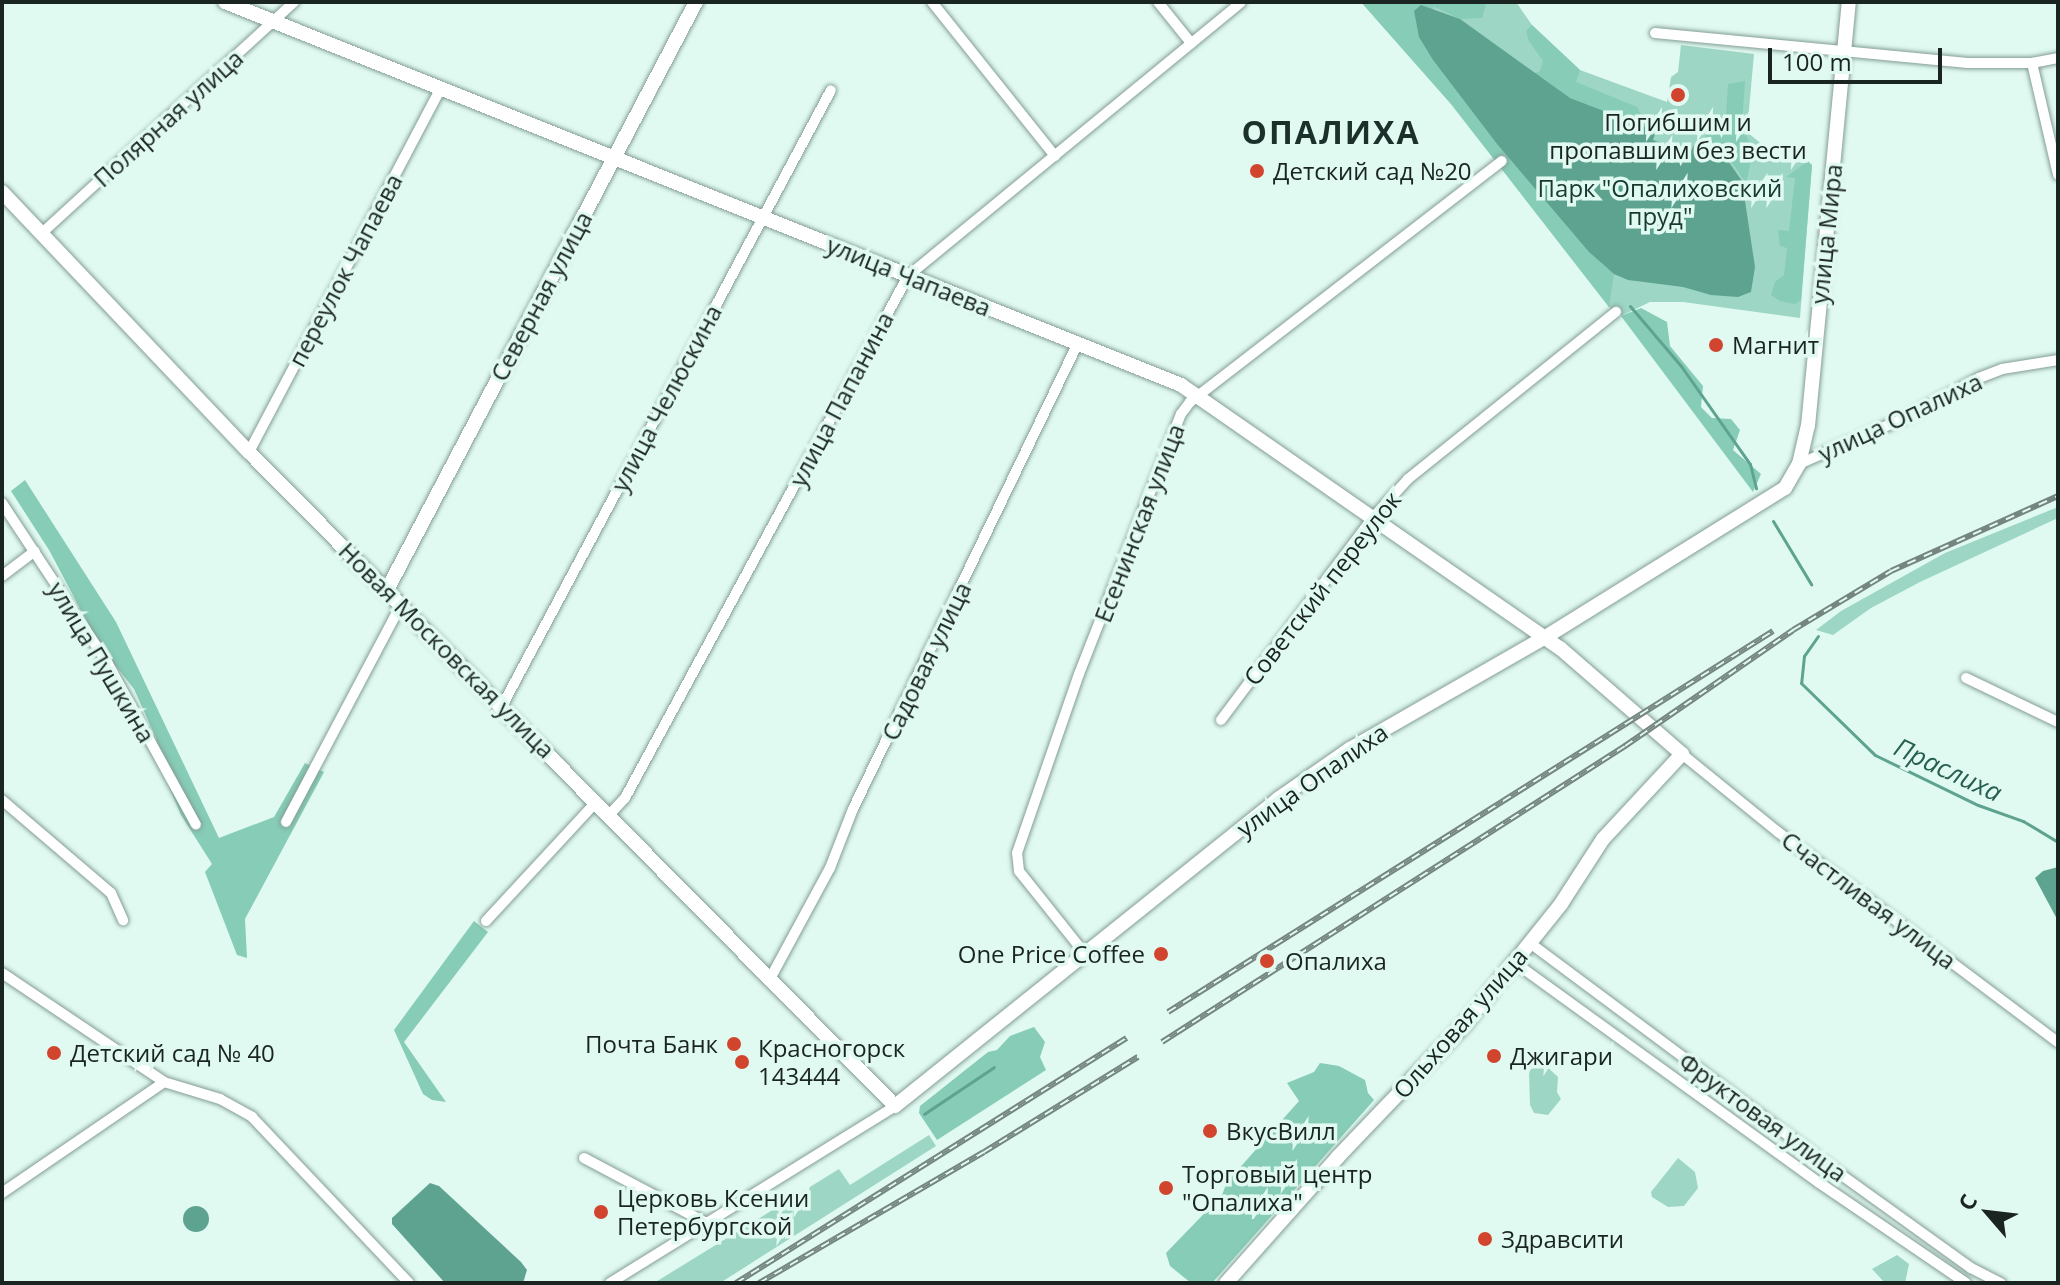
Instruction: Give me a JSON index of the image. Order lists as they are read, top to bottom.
{
  "streets": {
    "street": [
      "Полярная улица",
      "улица Мира",
      "переулок Чапаева",
      "улица Чапаева",
      "Северная улица",
      "улица Челюскина",
      "улица Папанина",
      "улица Опалиха",
      "Есенинская улица",
      "Советский переулок",
      "Новая Московская улица",
      "Садовая улица",
      "улица Пушкина",
      "Счастливая улица",
      "Ольховая улица",
      "Фруктовая улица"
    ]
  },
  "crossings": [
    ["Полярная улица", "улица Чапаева"],
    ["Полярная улица", "Новая Московская улица"],
    ["улица Мира", "улица Опалиха"],
    ["переулок Чапаева", "улица Чапаева"],
    ["переулок Чапаева", "Новая Московская улица"],
    ["улица Чапаева", "Северная улица"],
    ["улица Чапаева", "улица Челюскина"],
    ["улица Чапаева", "улица Папанина"],
    ["улица Чапаева", "улица Опалиха"],
    ["улица Чапаева", "Есенинская улица"],
    ["улица Чапаева", "Советский переулок"],
    ["улица Чапаева", "Садовая улица"],
    ["улица Чапаева", "Счастливая улица"],
    ["улица Чапаева", "Ольховая улица"],
    ["Северная улица", "Новая Московская улица"],
    ["улица Челюскина", "Новая Московская улица"],
    ["улица Папанина", "Новая Московская улица"],
    ["улица Опалиха", "Есенинская улица"],
    ["улица Опалиха", "Новая Московская улица"],
    ["Новая Московская улица", "Садовая улица"],
    ["Счастливая улица", "Ольховая улица"],
    ["Ольховая улица", "Фруктовая улица"]
  ],
  "districts": ["ОПАЛИХА"],
  "water": ["Праслиха"],
  "parks": ["Парк \"Опалиховский пруд\""],
  "places": [
    "Погибшим и пропавшим без вести",
    "Детский сад №20",
    "Магнит",
    "One Price Coffee",
    "Опалиха",
    "Почта Банк",
    "Детский сад № 40",
    "Джигари",
    "Красногорск 143444",
    "ВкусВилл",
    "Торговый центр \"Опалиха\"",
    "Церковь Ксении Петербургской",
    "Здравсити"
  ],
  "scale_bar": "100 m",
  "north": "top left"
}
